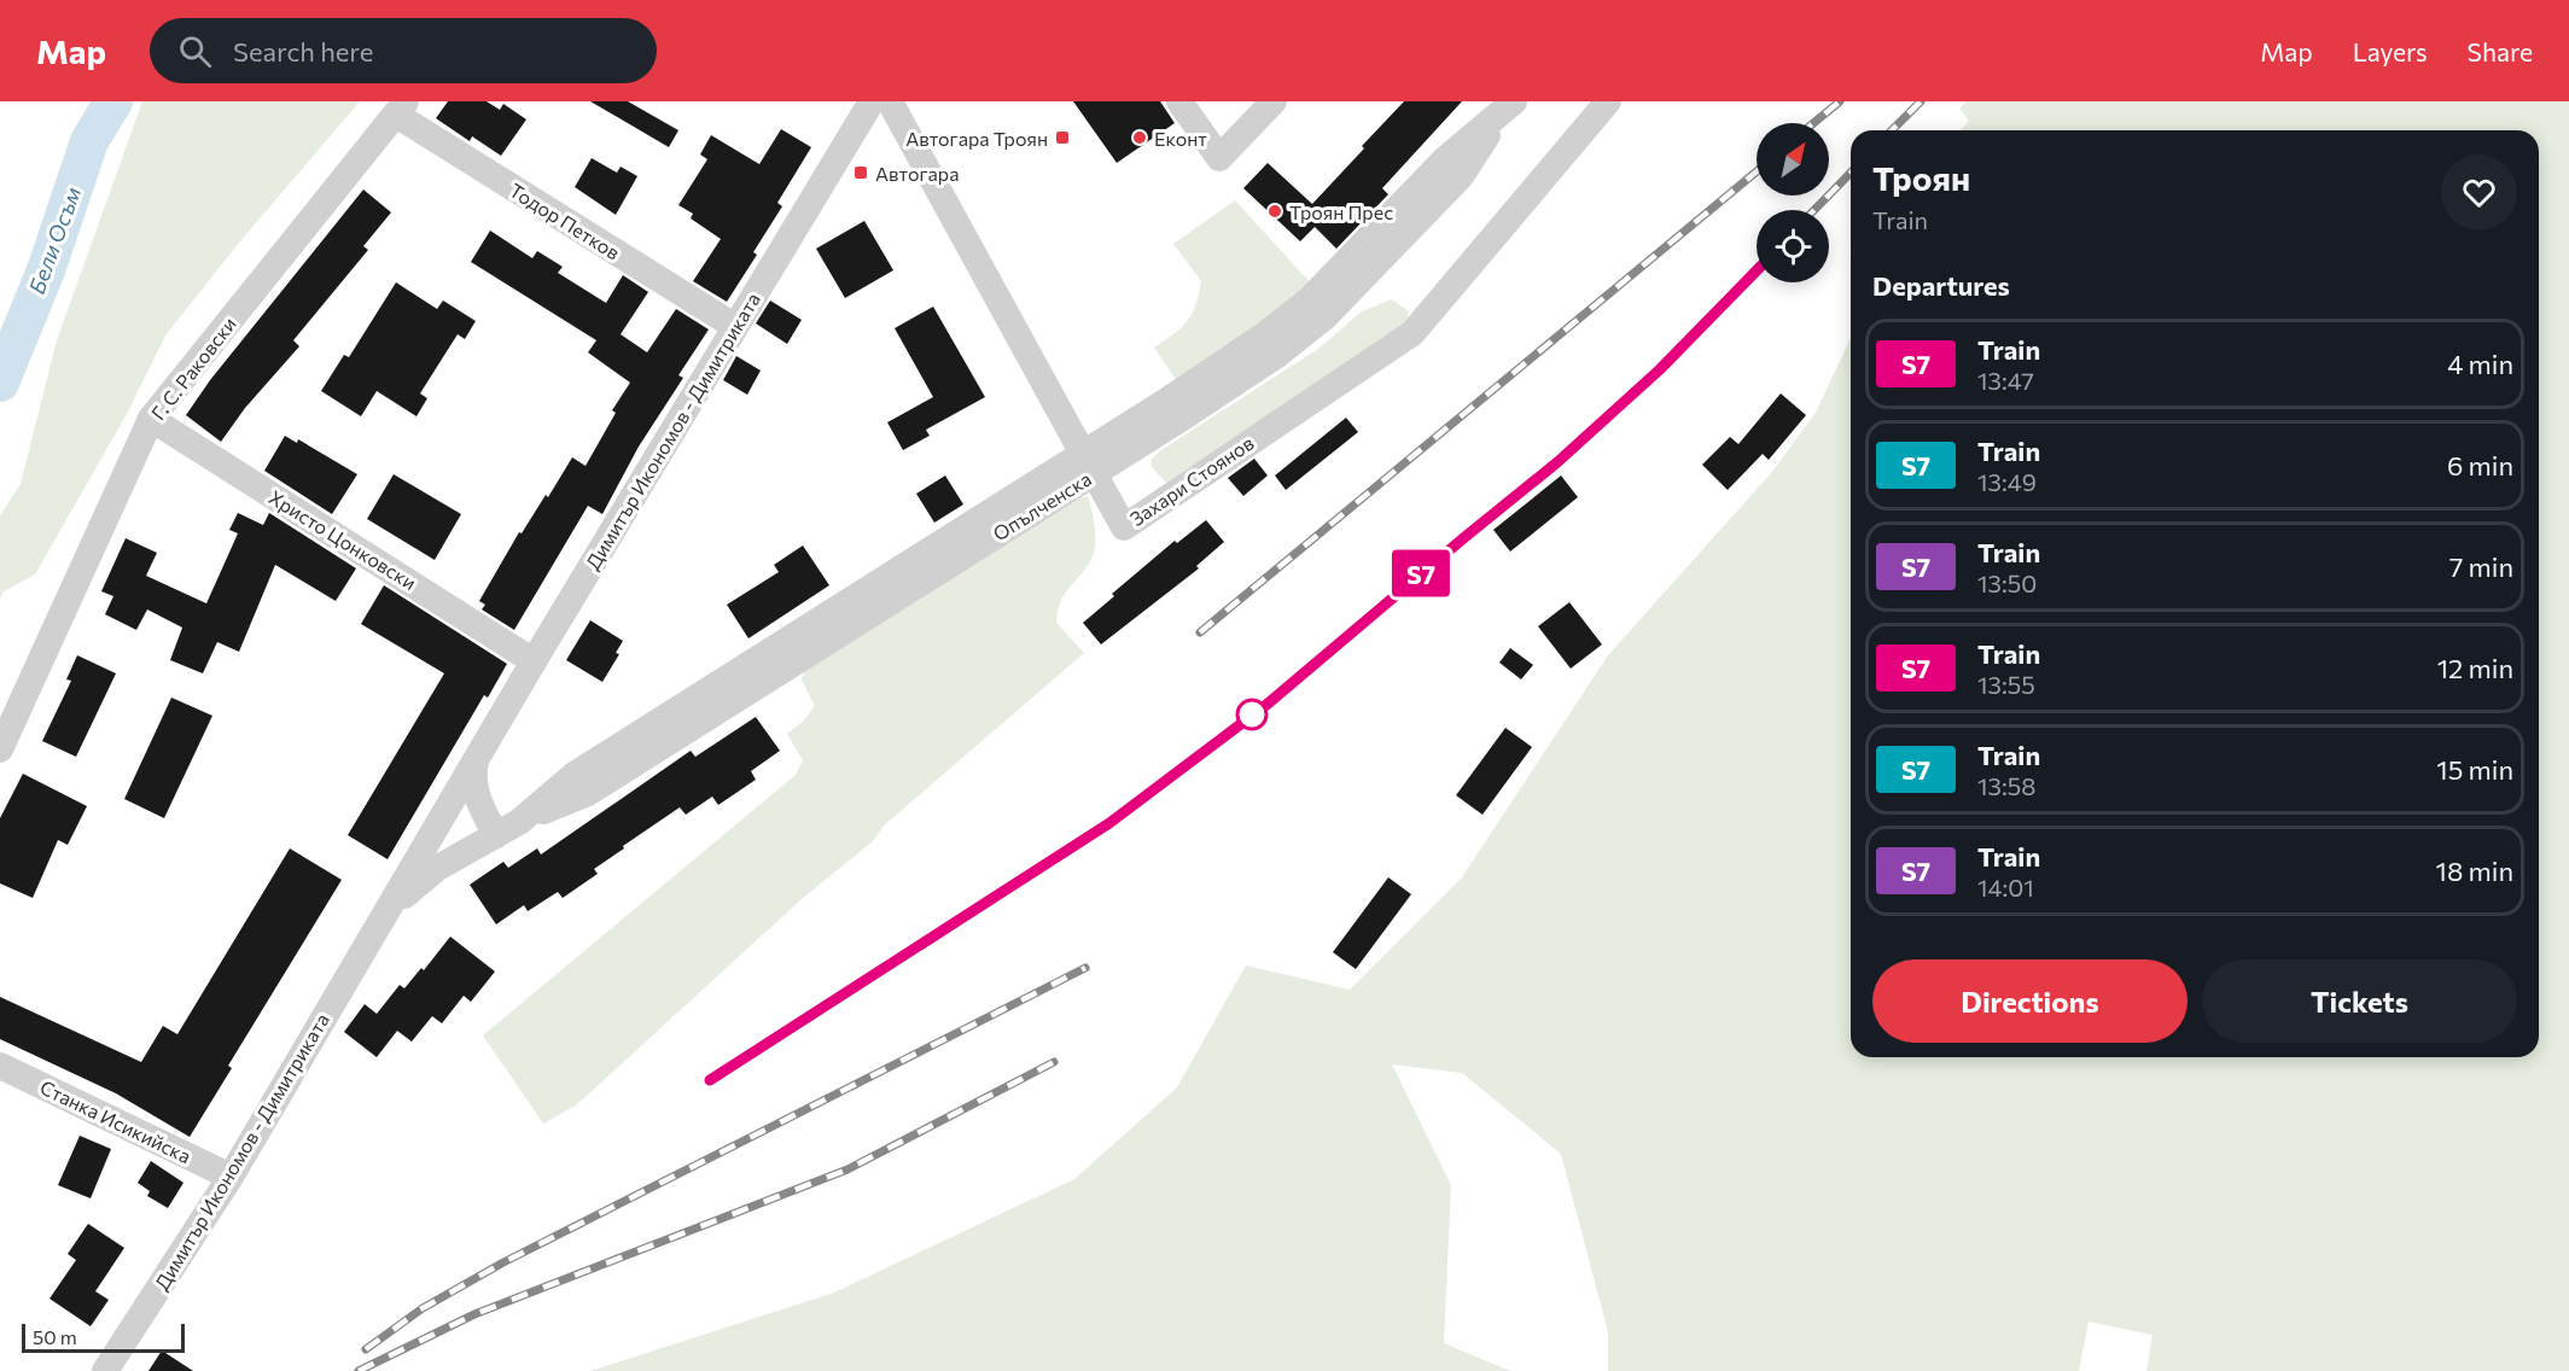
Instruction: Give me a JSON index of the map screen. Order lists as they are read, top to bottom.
{
  "streets": {
    "street": [
      "Тодор Петков",
      "Г. С. Раковски",
      "Димитър Икономов - Димитриката",
      "Захари Стоянов",
      "Опълченска",
      "Христо Цонковски",
      "Станка Исикийска"
    ]
  },
  "crossings": [
    ["Тодор Петков", "Г. С. Раковски"],
    ["Тодор Петков", "Димитър Икономов - Димитриката"],
    ["Г. С. Раковски", "Христо Цонковски"],
    ["Димитър Икономов - Димитриката", "Опълченска"],
    ["Димитър Икономов - Димитриката", "Христо Цонковски"],
    ["Димитър Икономов - Димитриката", "Станка Исикийска"]
  ],
  "water": ["Бели Осъм"],
  "places": {
    "transit": ["Автогара Троян", "Автогара"],
    "other": ["Еконт", "Троян Прес"]
  },
  "scale_bar": "50 m",
  "north": "top right",
  "page": {
    "header": "Map",
    "search": "Search here",
    "nav": ["Map", "Layers", "Share"],
    "on_map": "S7",
    "heading": [
      ["Троян", "Train"],
      "Departures"
    ],
    "list": [
      {
        "mark": "S7",
        "name": "Train",
        "note": "13:47",
        "value": "4 min"
      },
      {
        "mark": "S7",
        "name": "Train",
        "note": "13:49",
        "value": "6 min"
      },
      {
        "mark": "S7",
        "name": "Train",
        "note": "13:50",
        "value": "7 min"
      },
      {
        "mark": "S7",
        "name": "Train",
        "note": "13:55",
        "value": "12 min"
      },
      {
        "mark": "S7",
        "name": "Train",
        "note": "13:58",
        "value": "15 min"
      },
      {
        "mark": "S7",
        "name": "Train",
        "note": "14:01",
        "value": "18 min"
      }
    ],
    "buttons": ["Directions", "Tickets"],
    "scale": "50 m"
  }
}
